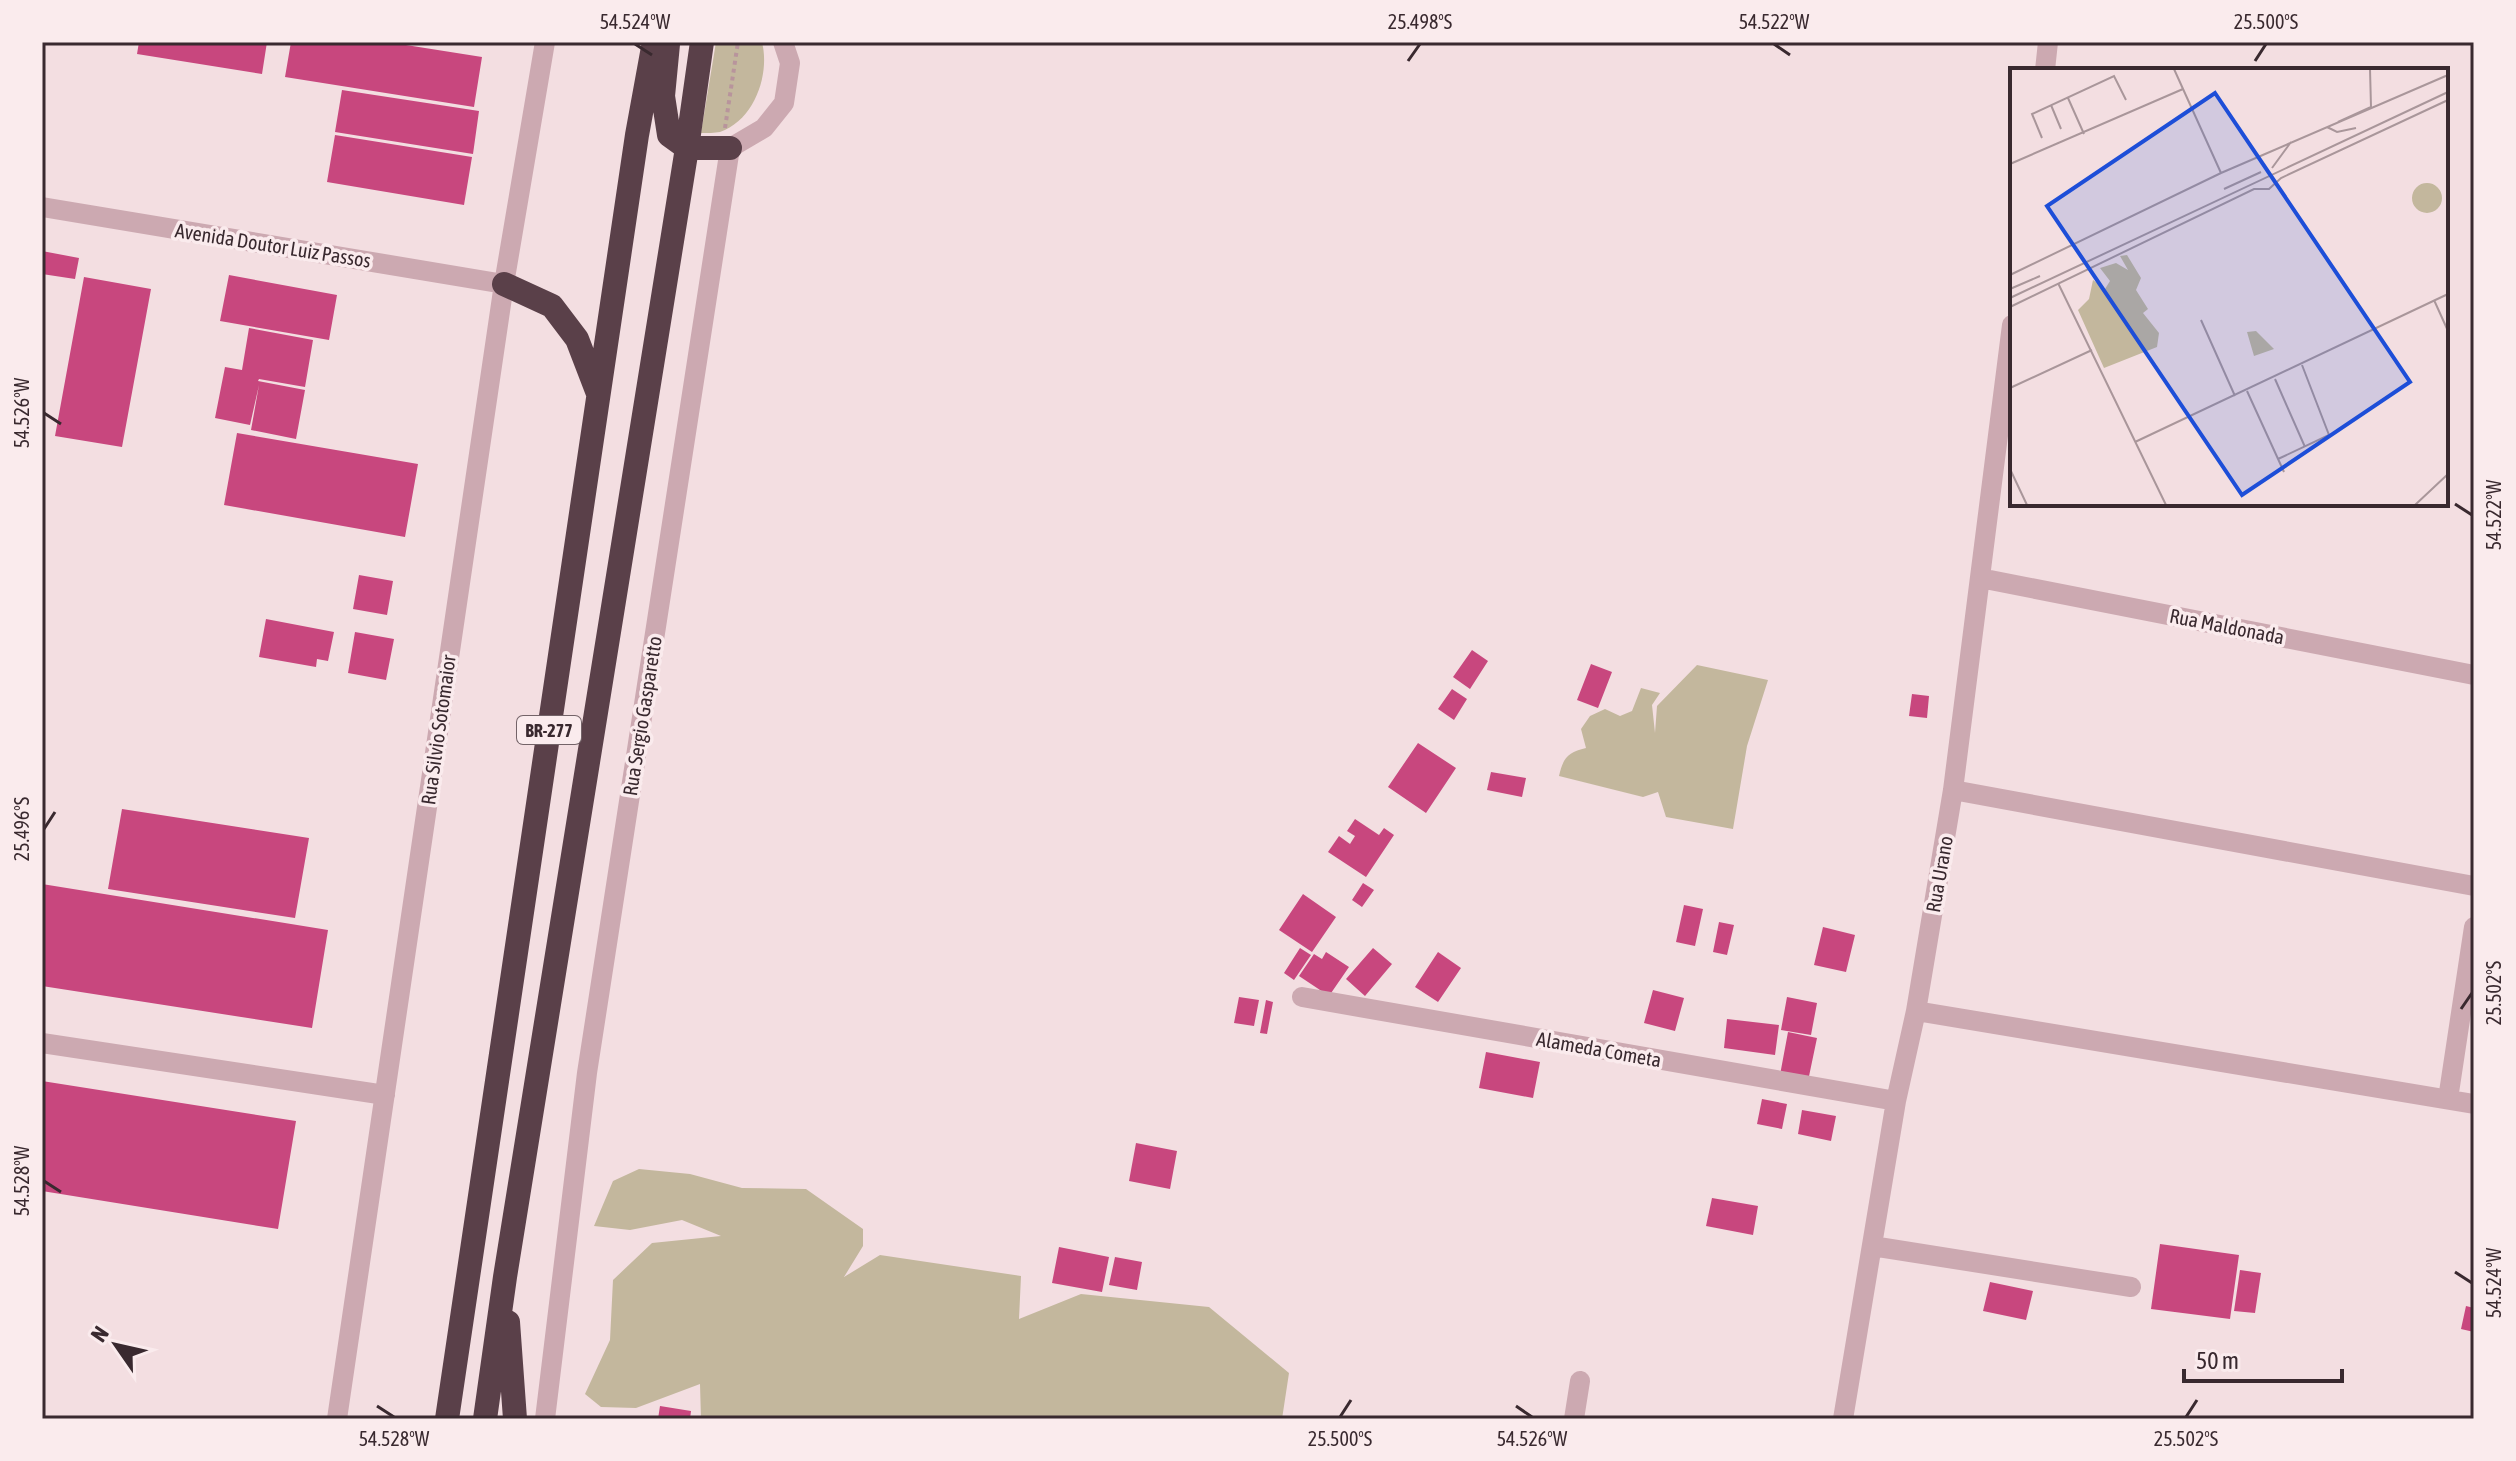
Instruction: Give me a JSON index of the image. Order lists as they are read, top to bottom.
{
  "streets": {
    "highway": ["BR-277"],
    "street": [
      "Avenida Doutor Luiz Passos",
      "Rua Maldonada",
      "Rua Sergio Gasparetto",
      "Rua Silvio Sotomaior",
      "Rua Urano",
      "Alameda Cometa"
    ]
  },
  "crossings": [
    ["Avenida Doutor Luiz Passos", "Rua Silvio Sotomaior"],
    ["Rua Maldonada", "Rua Urano"],
    ["Rua Urano", "Alameda Cometa"]
  ],
  "scale_bar": "50 m",
  "north": "top left",
  "coordinates": [
    "54.524°W",
    "25.498°S",
    "54.522°W",
    "25.500°S",
    "54.526°W",
    "25.496°S",
    "25.502°S",
    "54.528°W"
  ]
}
